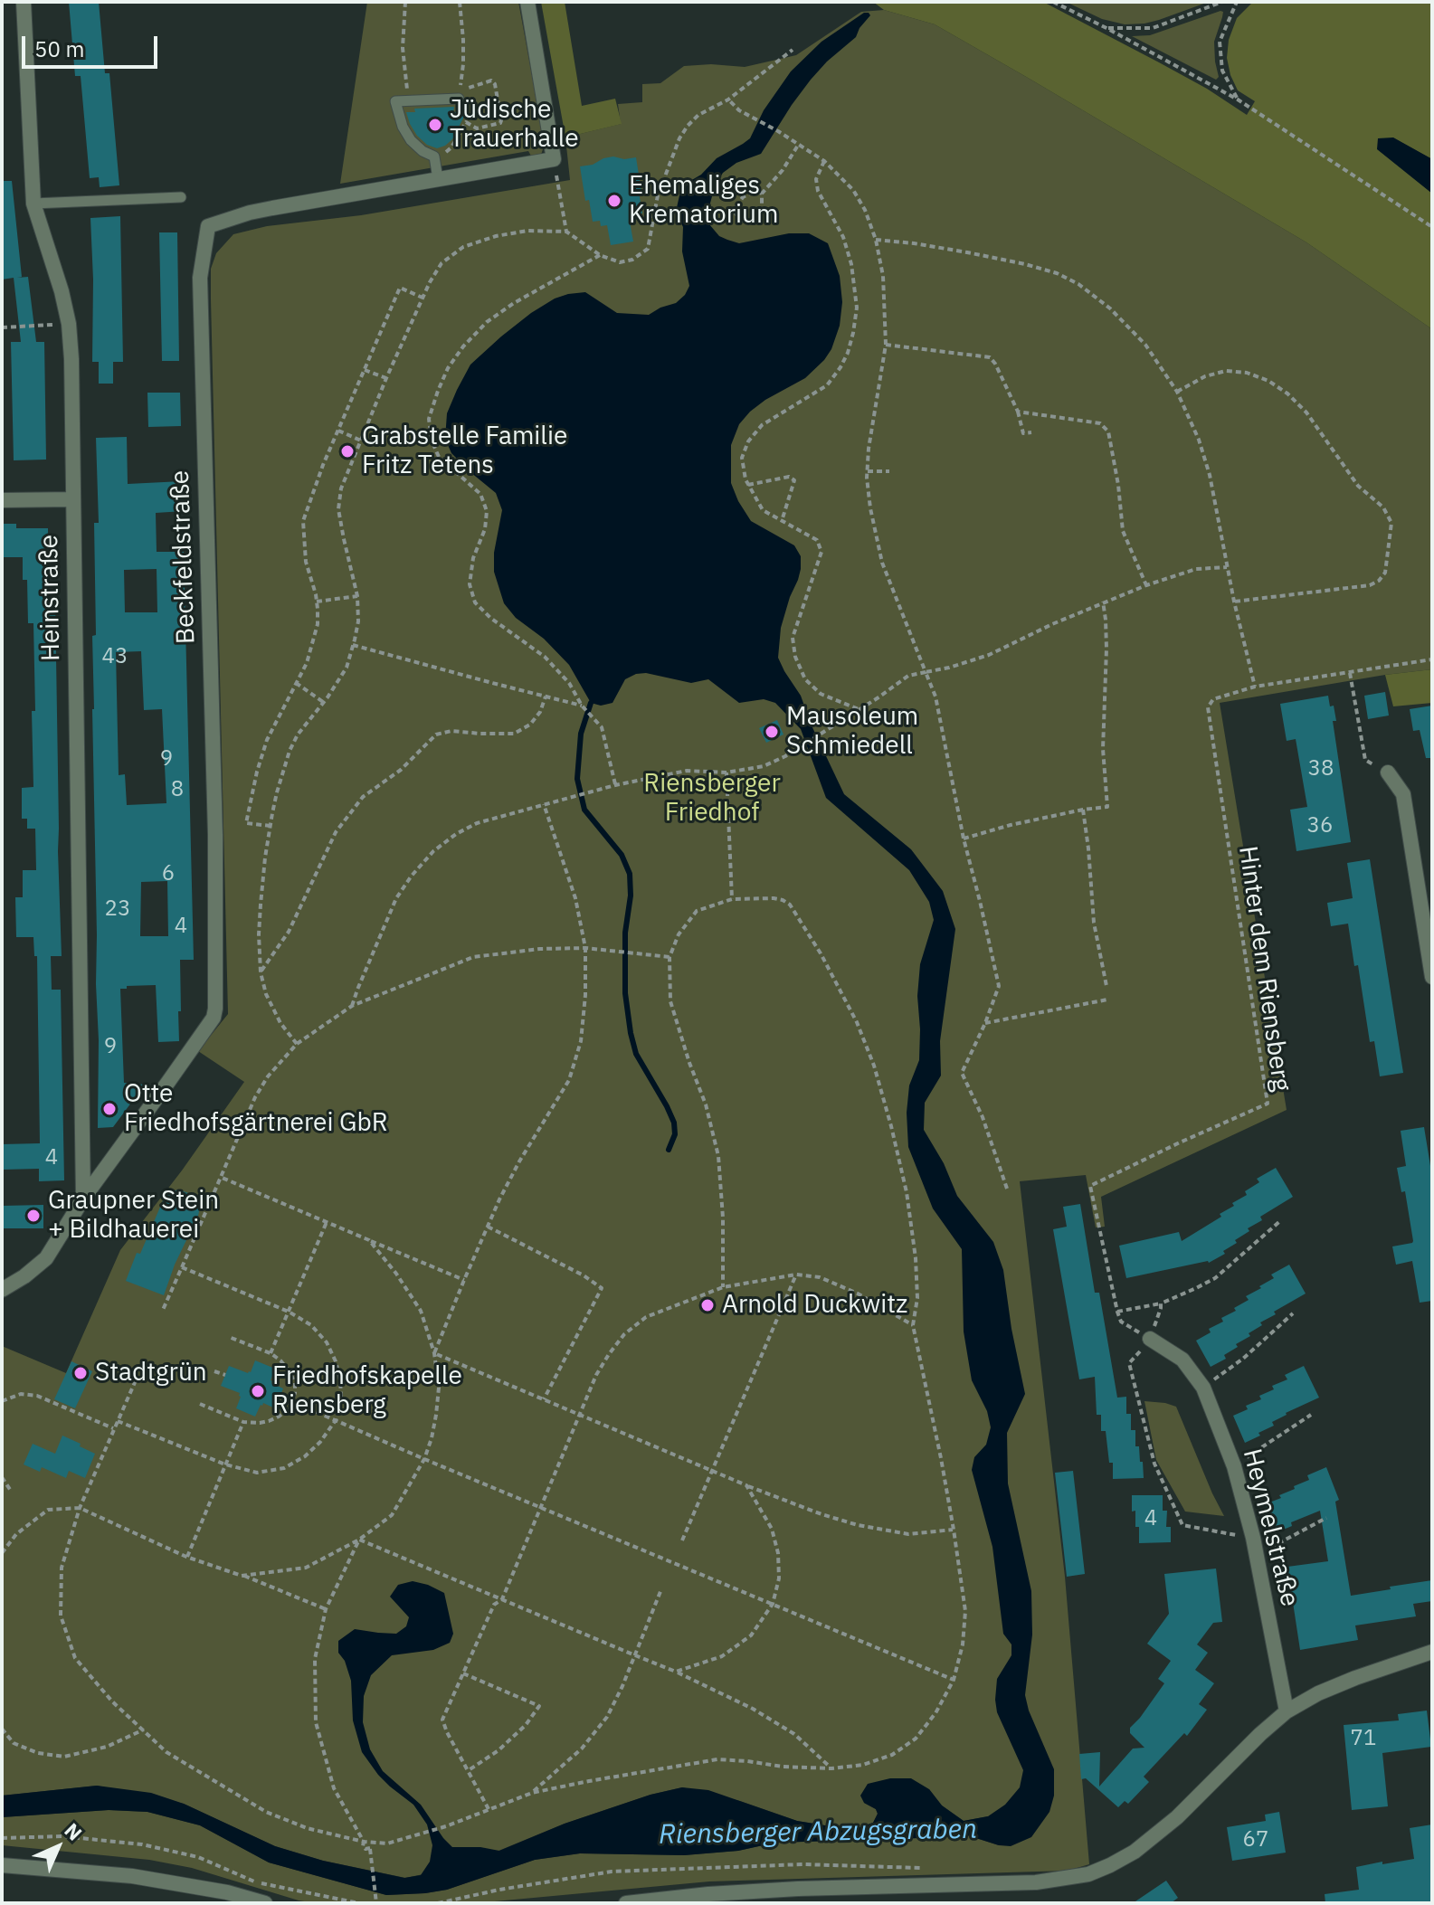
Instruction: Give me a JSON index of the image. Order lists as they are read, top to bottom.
{
  "streets": {
    "street": ["Beckfeldstraße", "Heinstraße", "Heymelstraße"],
    "path": ["Hinter dem Riensberg"]
  },
  "crossings": [
    ["Beckfeldstraße", "Heinstraße"]
  ],
  "water": ["Riensberger Abzugsgraben"],
  "parks": ["Riensberger Friedhof"],
  "places": [
    "Jüdische Trauerhalle",
    "Ehemaliges Krematorium",
    "Grabstelle Familie Fritz Tetens",
    "Mausoleum Schmiedell",
    "Otte Friedhofsgärtnerei GbR",
    "Graupner Stein + Bildhauerei",
    "Arnold Duckwitz",
    "Stadtgrün",
    "Friedhofskapelle Riensberg"
  ],
  "house_numbers": [
    "43",
    "9",
    "38",
    "8",
    "36",
    "6",
    "23",
    "4",
    "9",
    "4",
    "4",
    "71",
    "67"
  ],
  "scale_bar": "50 m",
  "north": "top right"
}
